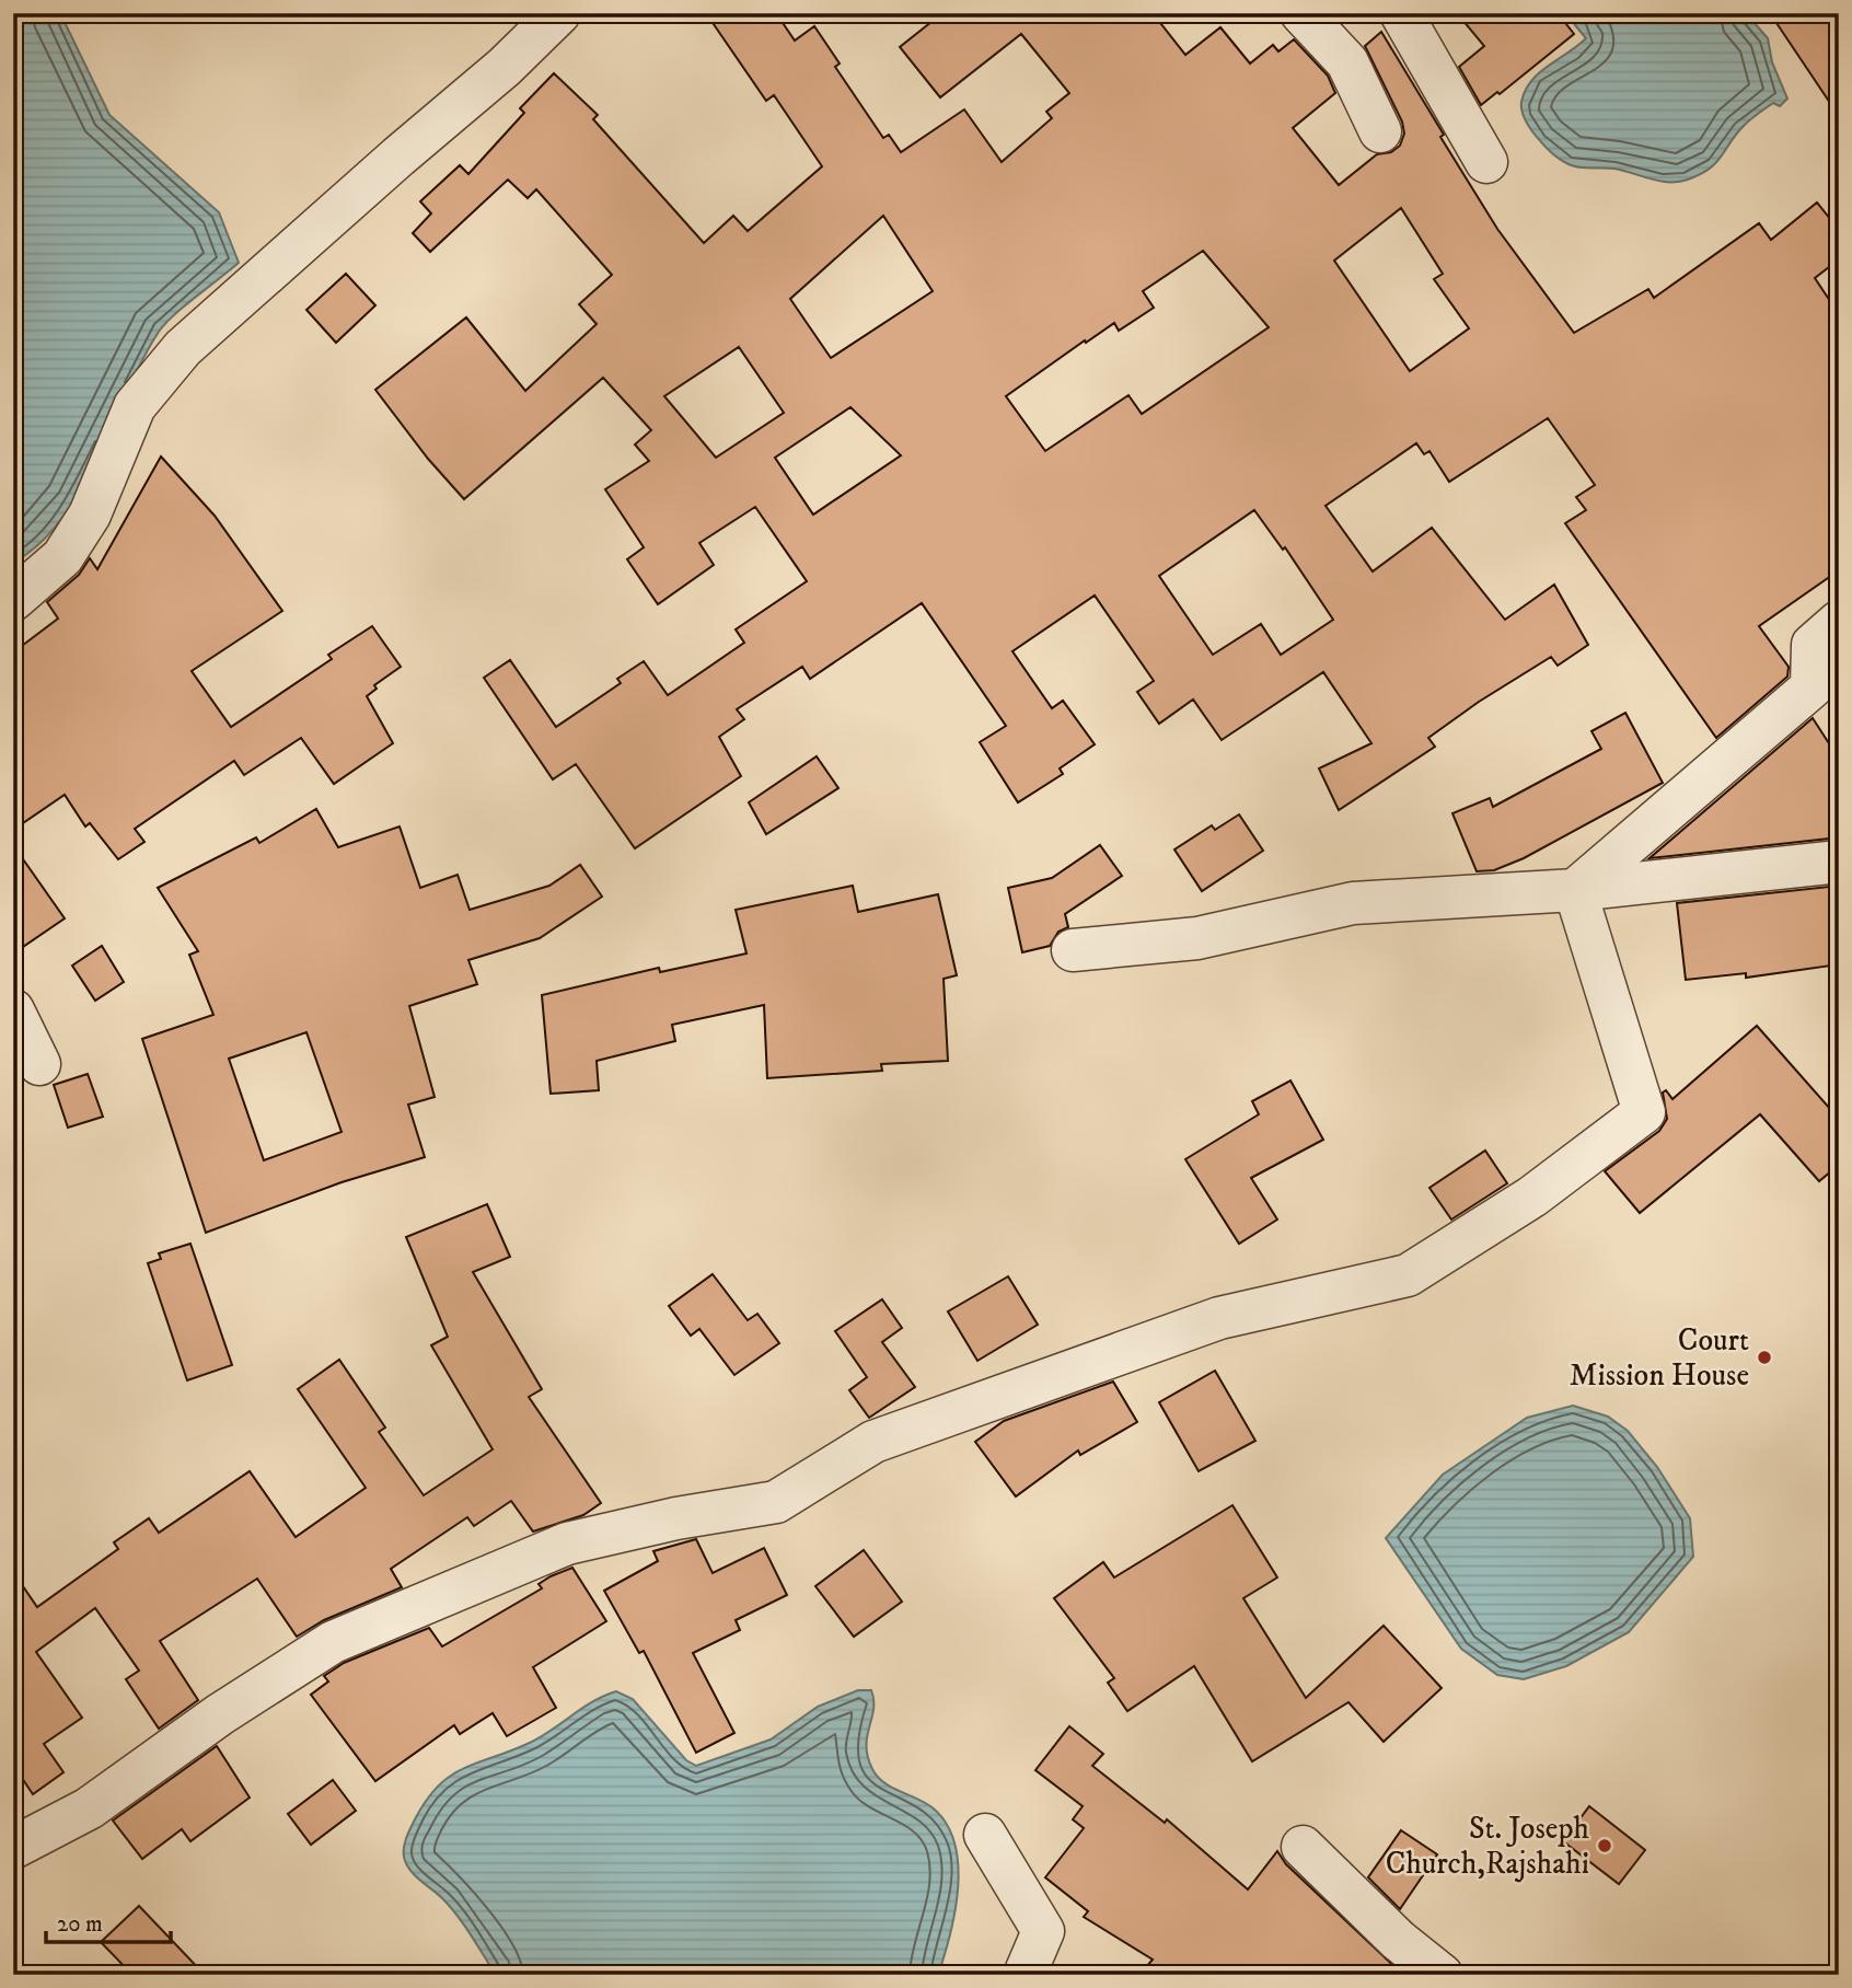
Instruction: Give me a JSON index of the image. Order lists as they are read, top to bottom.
{
  "places": ["Court Mission House", "St. Joseph Church,Rajshahi"],
  "scale_bar": "20 m"
}
